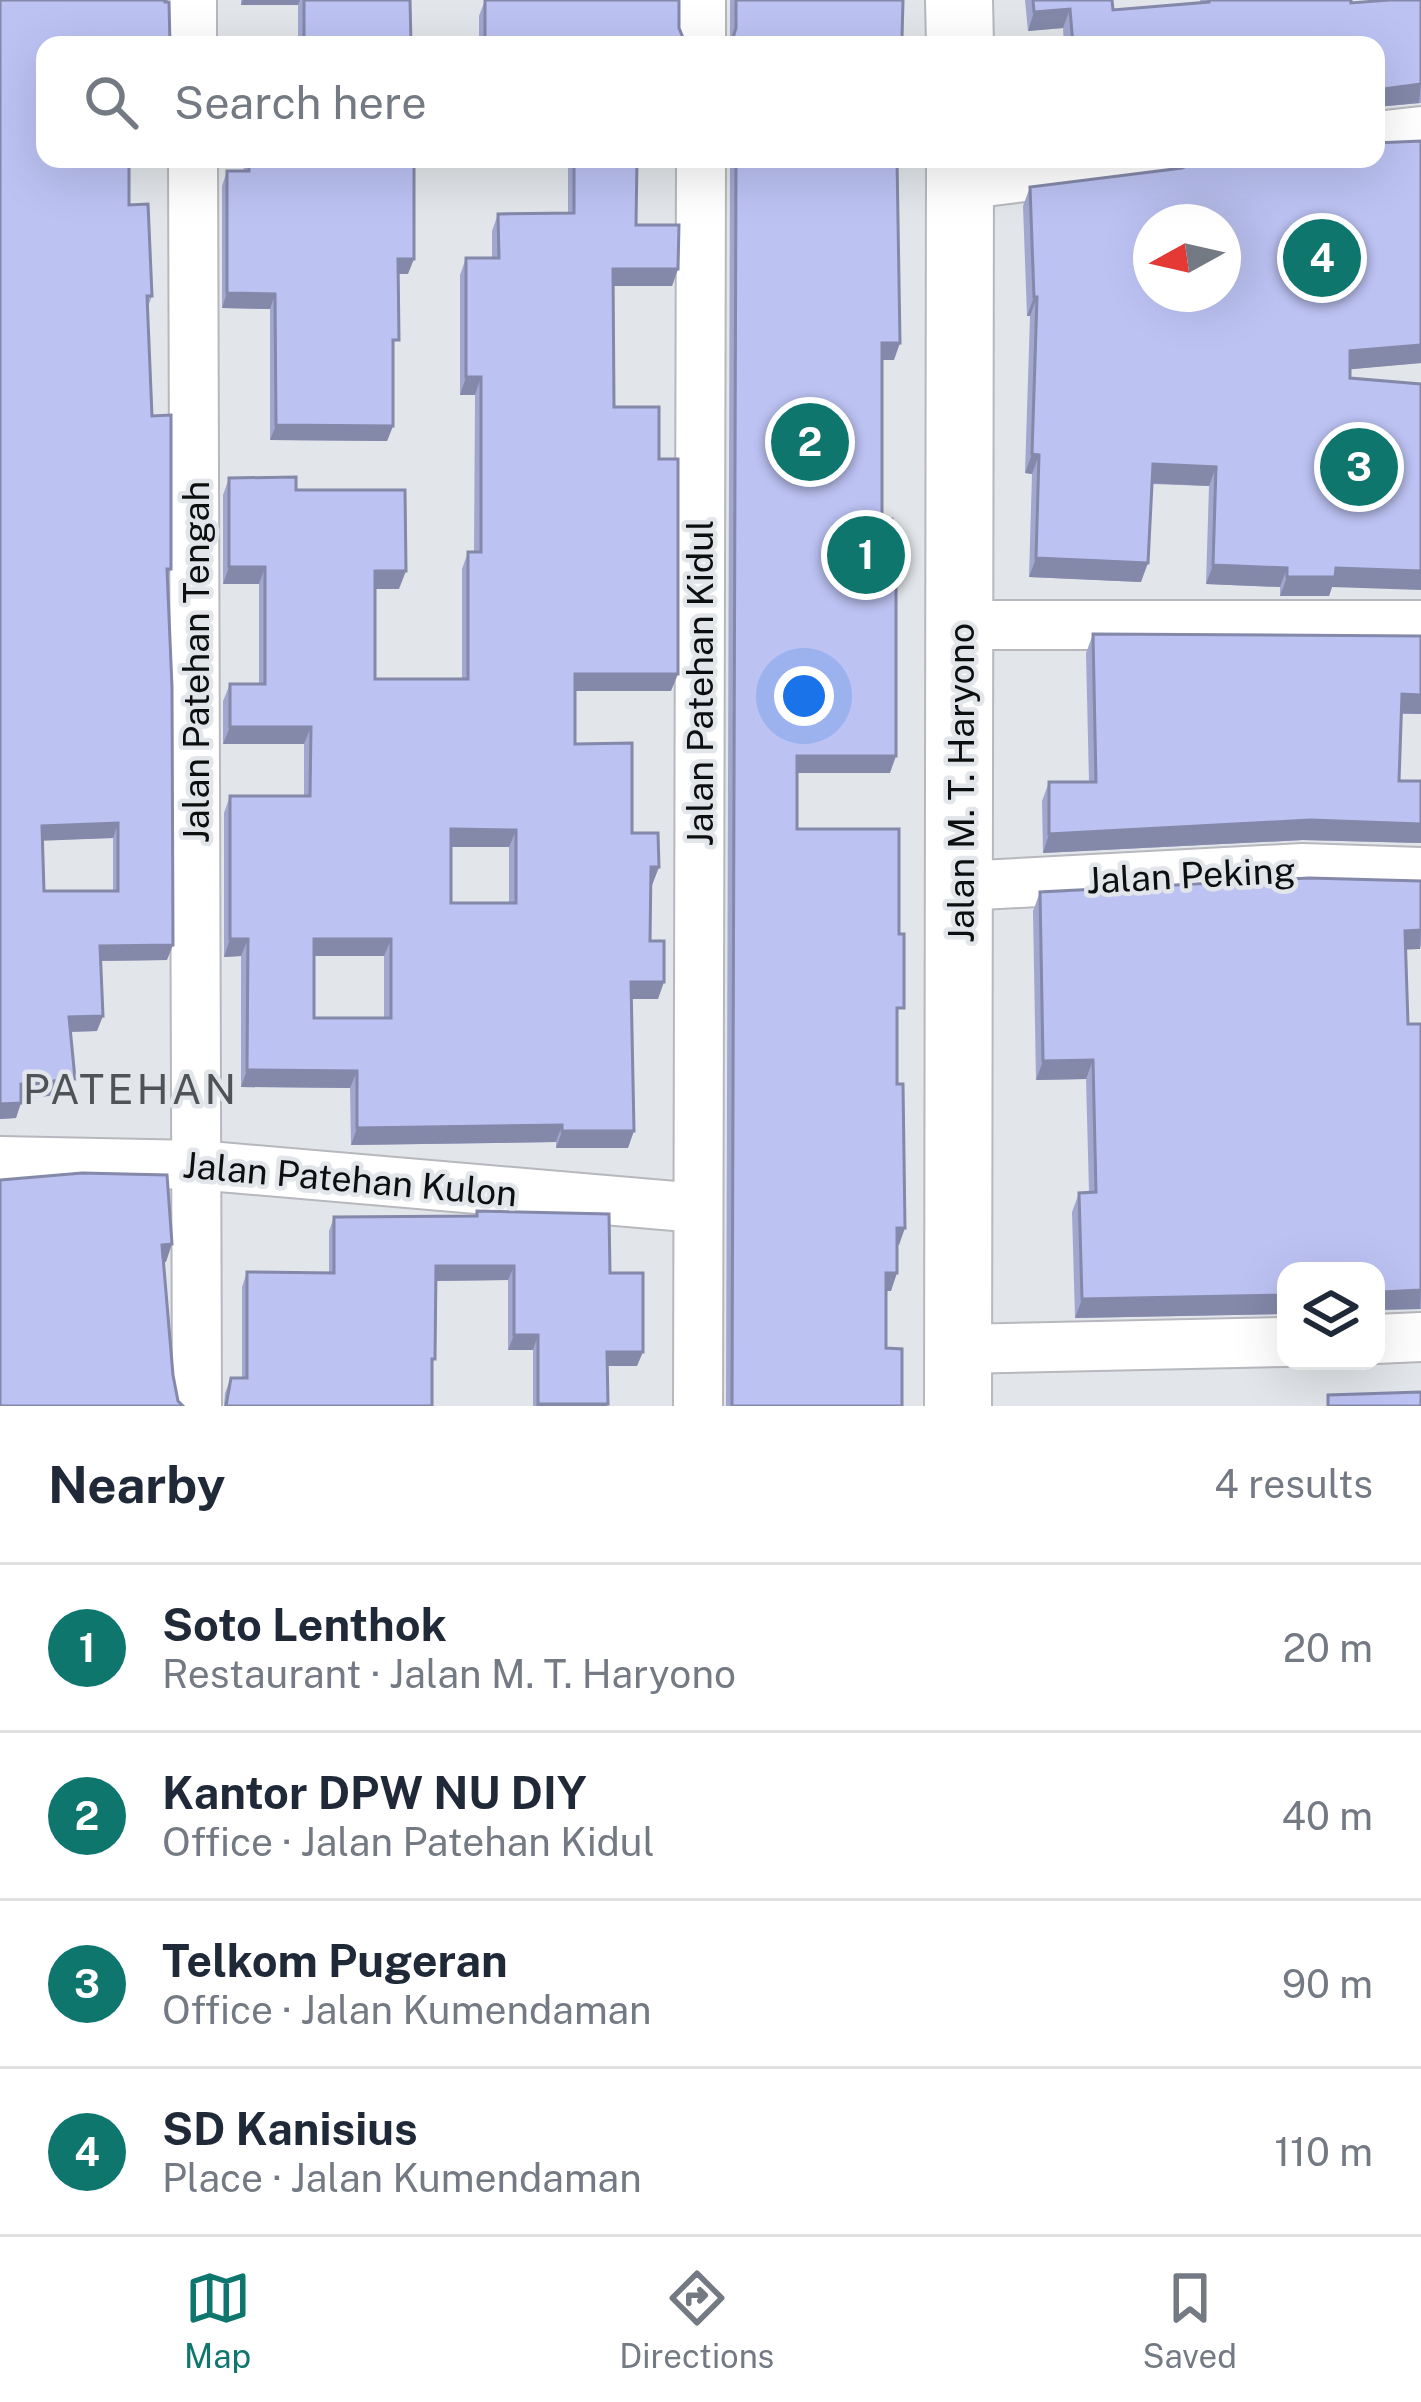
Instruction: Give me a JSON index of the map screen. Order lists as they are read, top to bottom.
{
  "streets": {
    "main road": ["Jalan M. T. Haryono"],
    "street": [
      "Jalan Patehan Tengah",
      "Jalan Patehan Kidul",
      "Jalan Peking",
      "Jalan Patehan Kulon"
    ]
  },
  "crossings": [
    ["Jalan Patehan Tengah", "Jalan Patehan Kulon"],
    ["Jalan Patehan Kidul", "Jalan Patehan Kulon"],
    ["Jalan M. T. Haryono", "Jalan Peking"]
  ],
  "districts": ["PATEHAN"],
  "north": "left",
  "page": {
    "search": "Search here",
    "pins": [
      "4",
      "2",
      "3",
      "1"
    ],
    "heading": ["Nearby", "4 results"],
    "list": [
      {
        "mark": "1",
        "name": "Soto Lenthok",
        "note": "Restaurant · Jalan M. T. Haryono",
        "value": "20 m"
      },
      {
        "mark": "2",
        "name": "Kantor DPW NU DIY",
        "note": "Office · Jalan Patehan Kidul",
        "value": "40 m"
      },
      {
        "mark": "3",
        "name": "Telkom Pugeran",
        "note": "Office · Jalan Kumendaman",
        "value": "90 m"
      },
      {
        "mark": "4",
        "name": "SD Kanisius",
        "note": "Place · Jalan Kumendaman",
        "value": "110 m"
      }
    ],
    "nav": ["Map", "Directions", "Saved"]
  }
}
